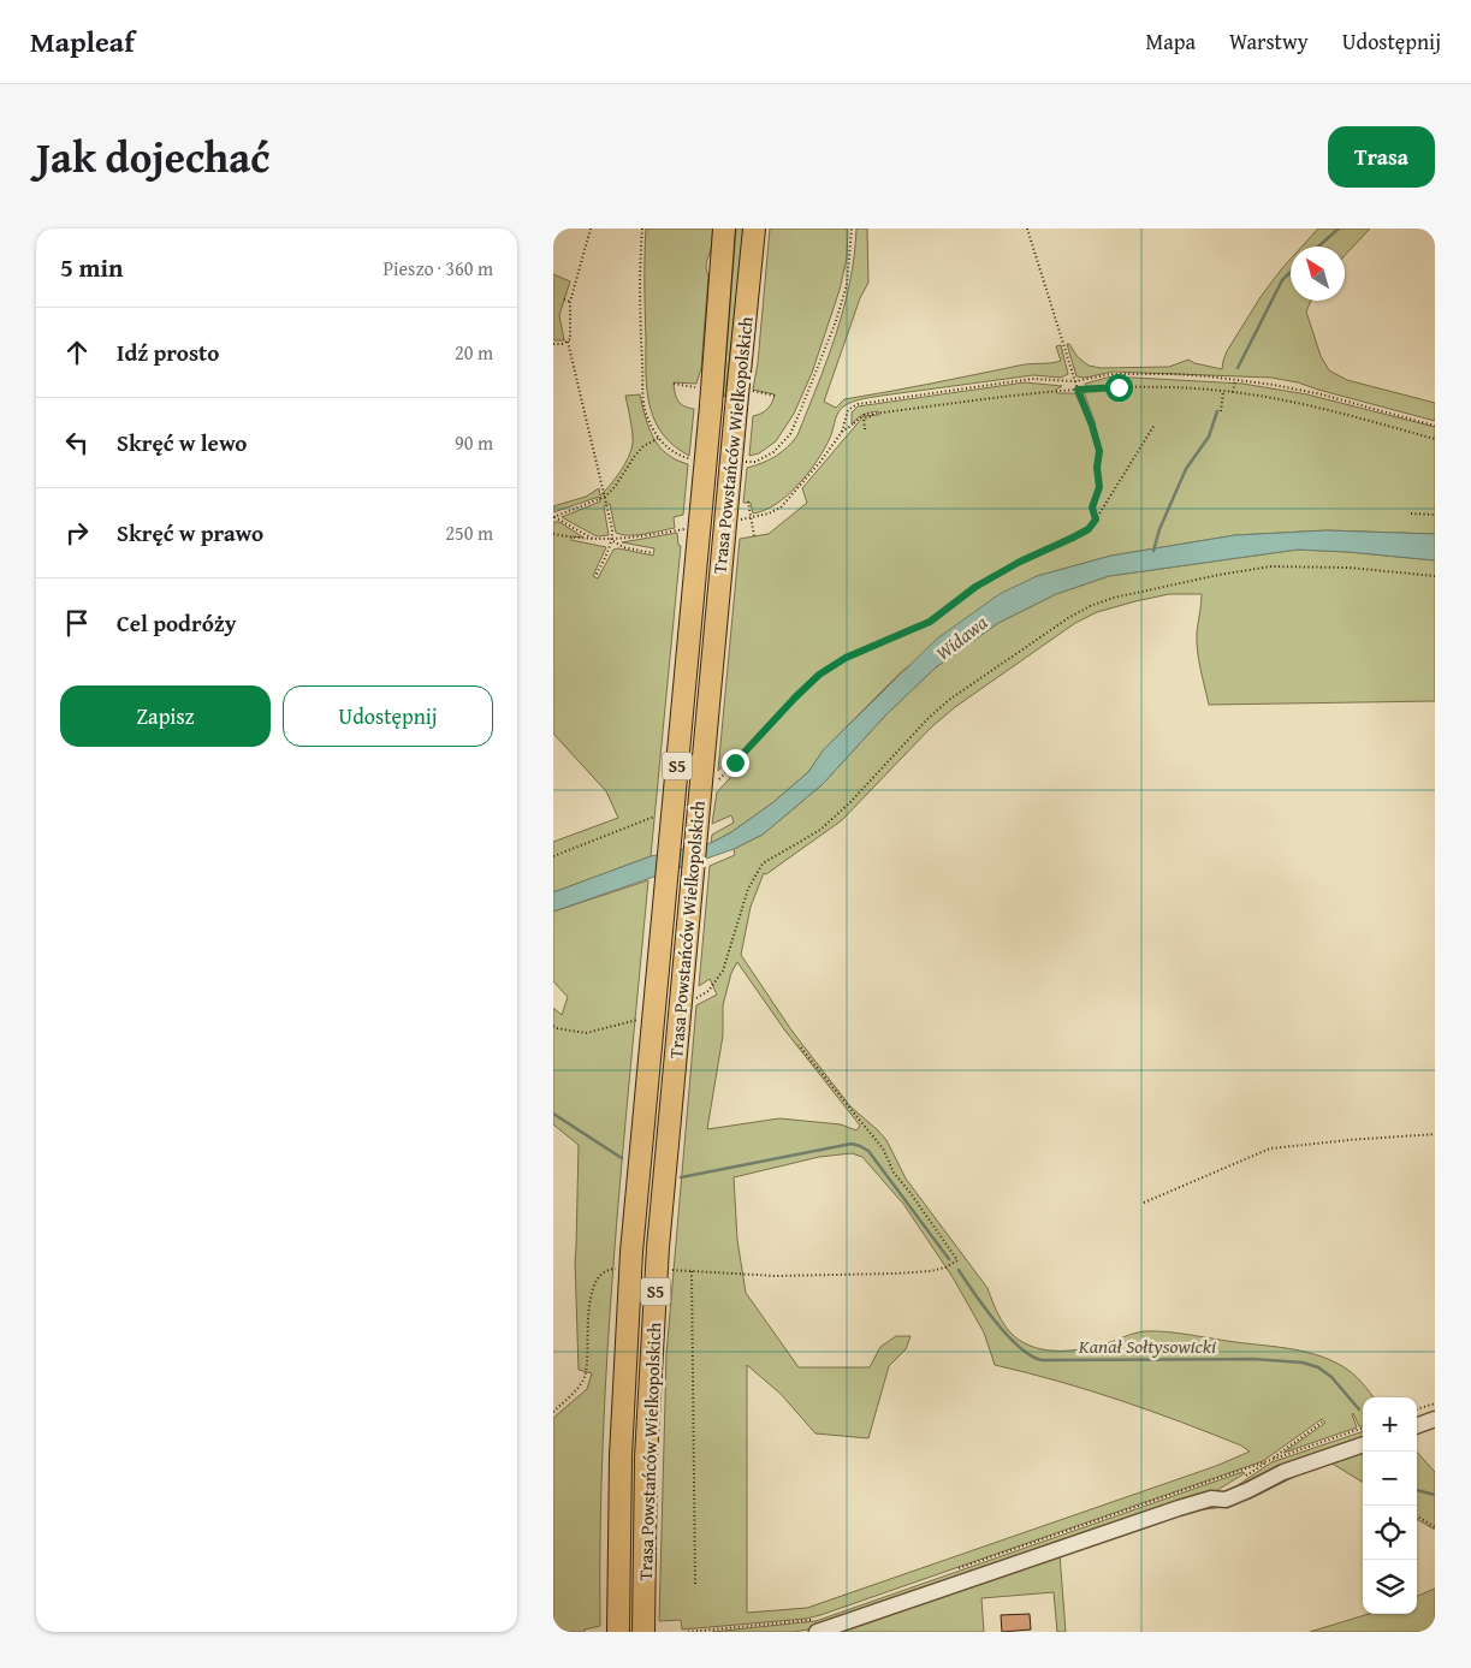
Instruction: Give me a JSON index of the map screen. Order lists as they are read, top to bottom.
{
  "streets": {
    "highway": ["Trasa Powstańców Wielkopolskich", "S5"]
  },
  "water": ["Widawa", "Kanał Sołtysowicki"],
  "north": "top left",
  "page": {
    "header": "Mapleaf",
    "nav": ["Mapa", "Warstwy", "Udostępnij"],
    "title": "Jak dojechać",
    "buttons": [
      "Trasa",
      ["Zapisz", "Udostępnij"]
    ],
    "heading": ["5 min", "Pieszo · 360 m"],
    "list": [
      ["Idź prosto", "20 m"],
      ["Skręć w lewo", "90 m"],
      ["Skręć w prawo", "250 m"],
      "Cel podróży"
    ],
    "map_buttons": ["+", "−"]
  }
}
